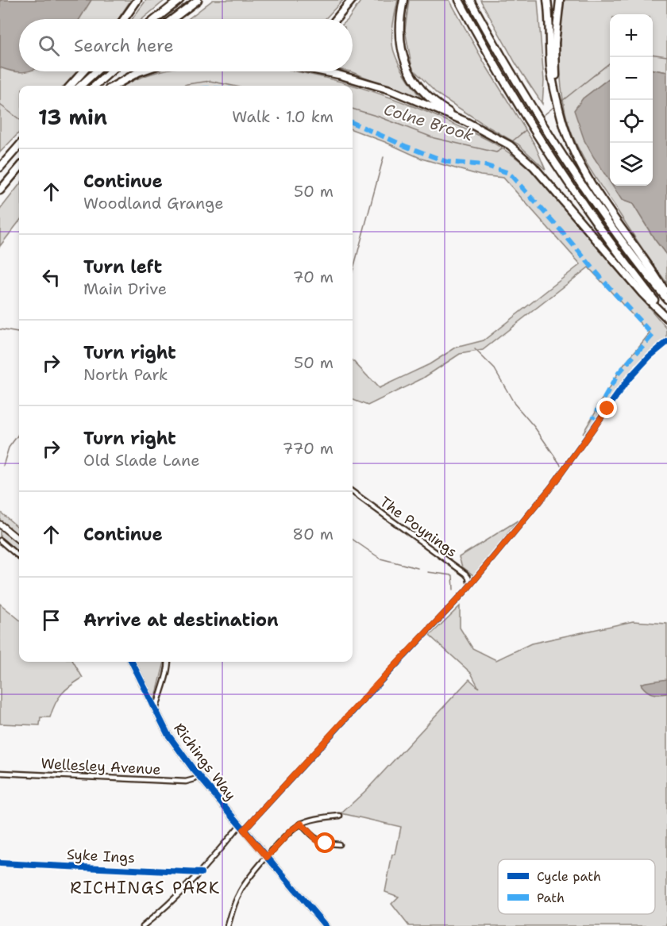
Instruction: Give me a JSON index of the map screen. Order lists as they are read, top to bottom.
{
  "streets": {
    "street": [
      "The Poynings",
      "Richings Way",
      "Wellesley Avenue",
      "Syke Ings"
    ]
  },
  "crossings": [
    ["Richings Way", "Wellesley Avenue"]
  ],
  "districts": ["RICHINGS PARK"],
  "water": ["Colne Brook"],
  "legend": ["Cycle path", "Path"],
  "page": {
    "map_buttons": ["+", "−"],
    "search": "Search here",
    "heading": ["13 min", "Walk · 1.0 km"],
    "list": [
      ["Continue", "Woodland Grange", "50 m"],
      ["Turn left", "Main Drive", "70 m"],
      ["Turn right", "North Park", "50 m"],
      ["Turn right", "Old Slade Lane", "770 m"],
      ["Continue", "80 m"],
      "Arrive at destination"
    ]
  }
}
